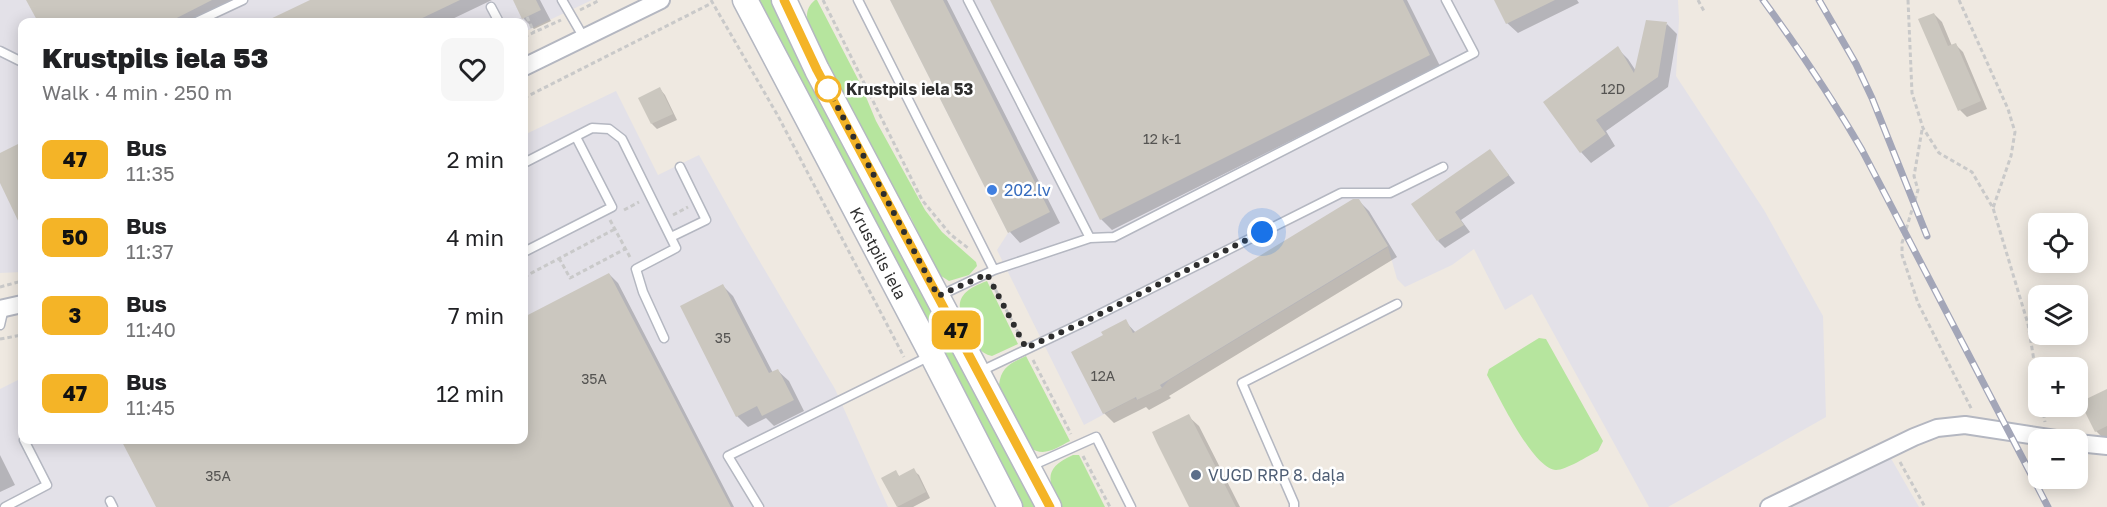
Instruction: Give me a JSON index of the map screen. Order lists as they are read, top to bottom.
{
  "streets": {
    "main road": ["Krustpils iela"]
  },
  "places": ["Krustpils iela 53", "202.lv", "VUGD RRP 8. daļa"],
  "lines": ["bus line 47"],
  "house_numbers": [
    "12D",
    "12 k-1",
    "35",
    "12A",
    "35A",
    "35A"
  ],
  "page": {
    "on_map": "47",
    "heading": ["Krustpils iela 53", "Walk · 4 min · 250 m"],
    "list": [
      {
        "mark": "47",
        "name": "Bus",
        "note": "11:35",
        "value": "2 min"
      },
      {
        "mark": "50",
        "name": "Bus",
        "note": "11:37",
        "value": "4 min"
      },
      {
        "mark": "3",
        "name": "Bus",
        "note": "11:40",
        "value": "7 min"
      },
      {
        "mark": "47",
        "name": "Bus",
        "note": "11:45",
        "value": "12 min"
      }
    ],
    "map_buttons": ["+", "−"]
  }
}
